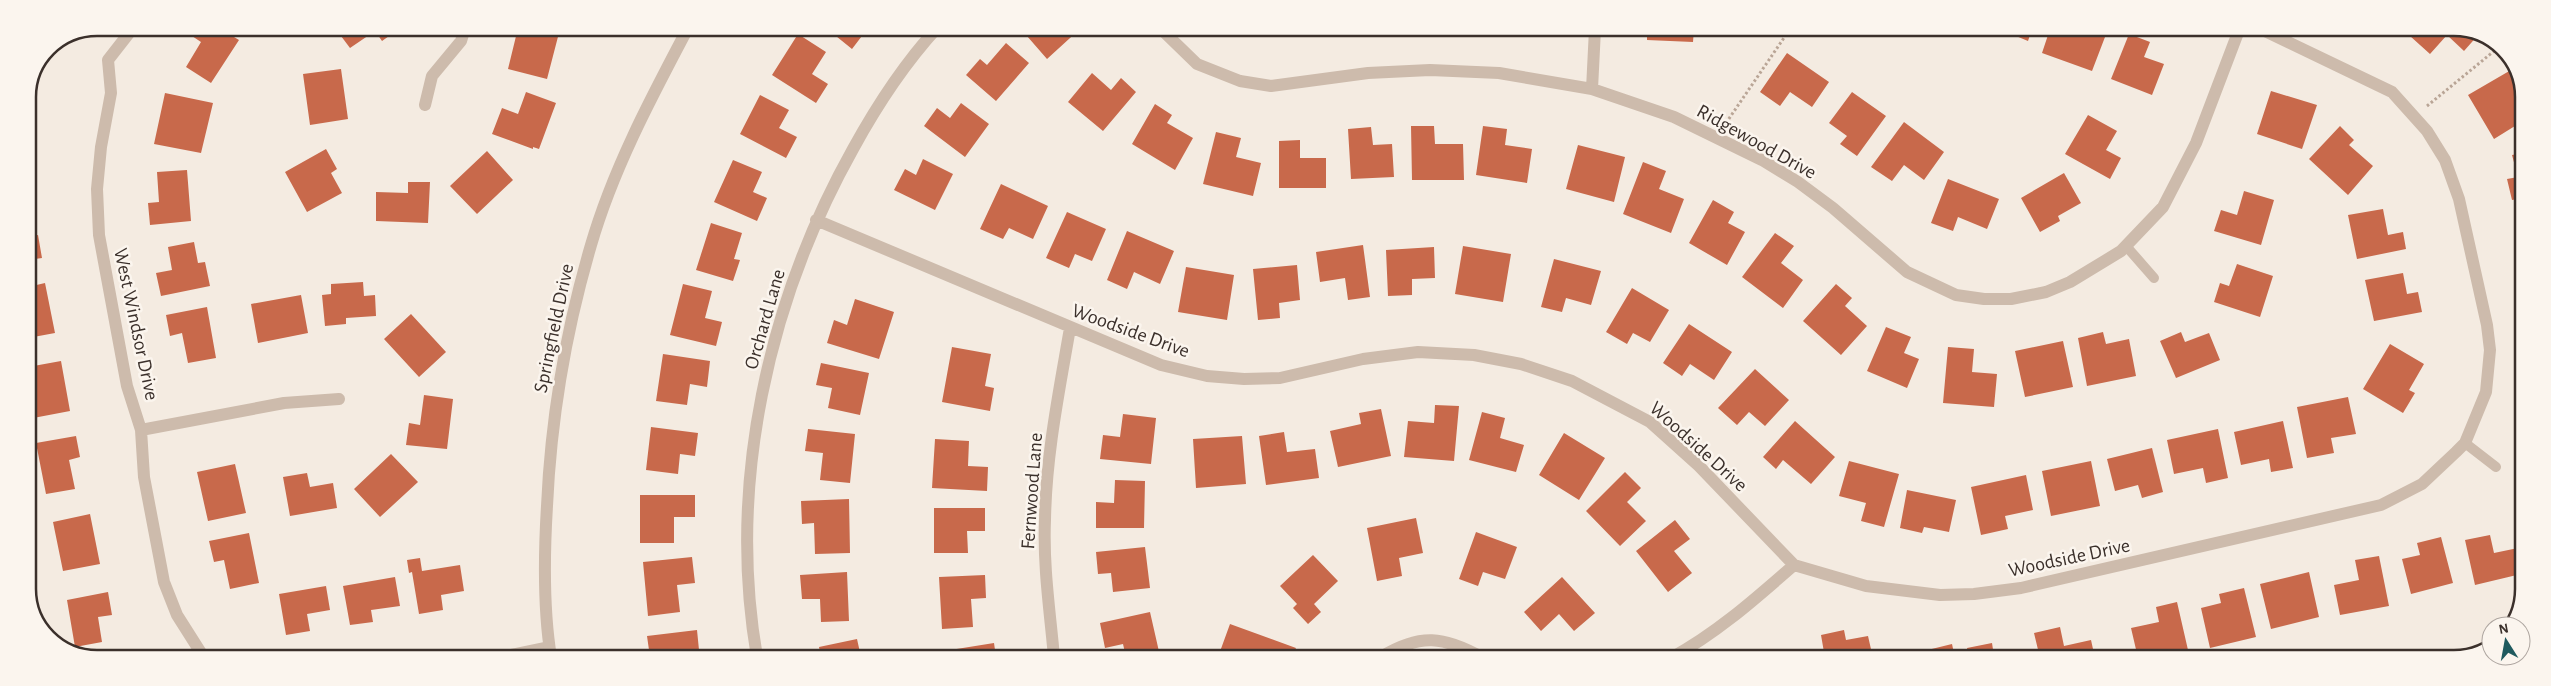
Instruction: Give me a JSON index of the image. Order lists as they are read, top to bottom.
{
  "streets": {
    "street": [
      "Ridgewood Drive",
      "Orchard Lane",
      "West Windsor Drive",
      "Springfield Drive",
      "Woodside Drive",
      "Fernwood Lane"
    ]
  },
  "crossings": [
    ["Orchard Lane", "Woodside Drive"],
    ["Woodside Drive", "Fernwood Lane"]
  ],
  "north": "top"
}
